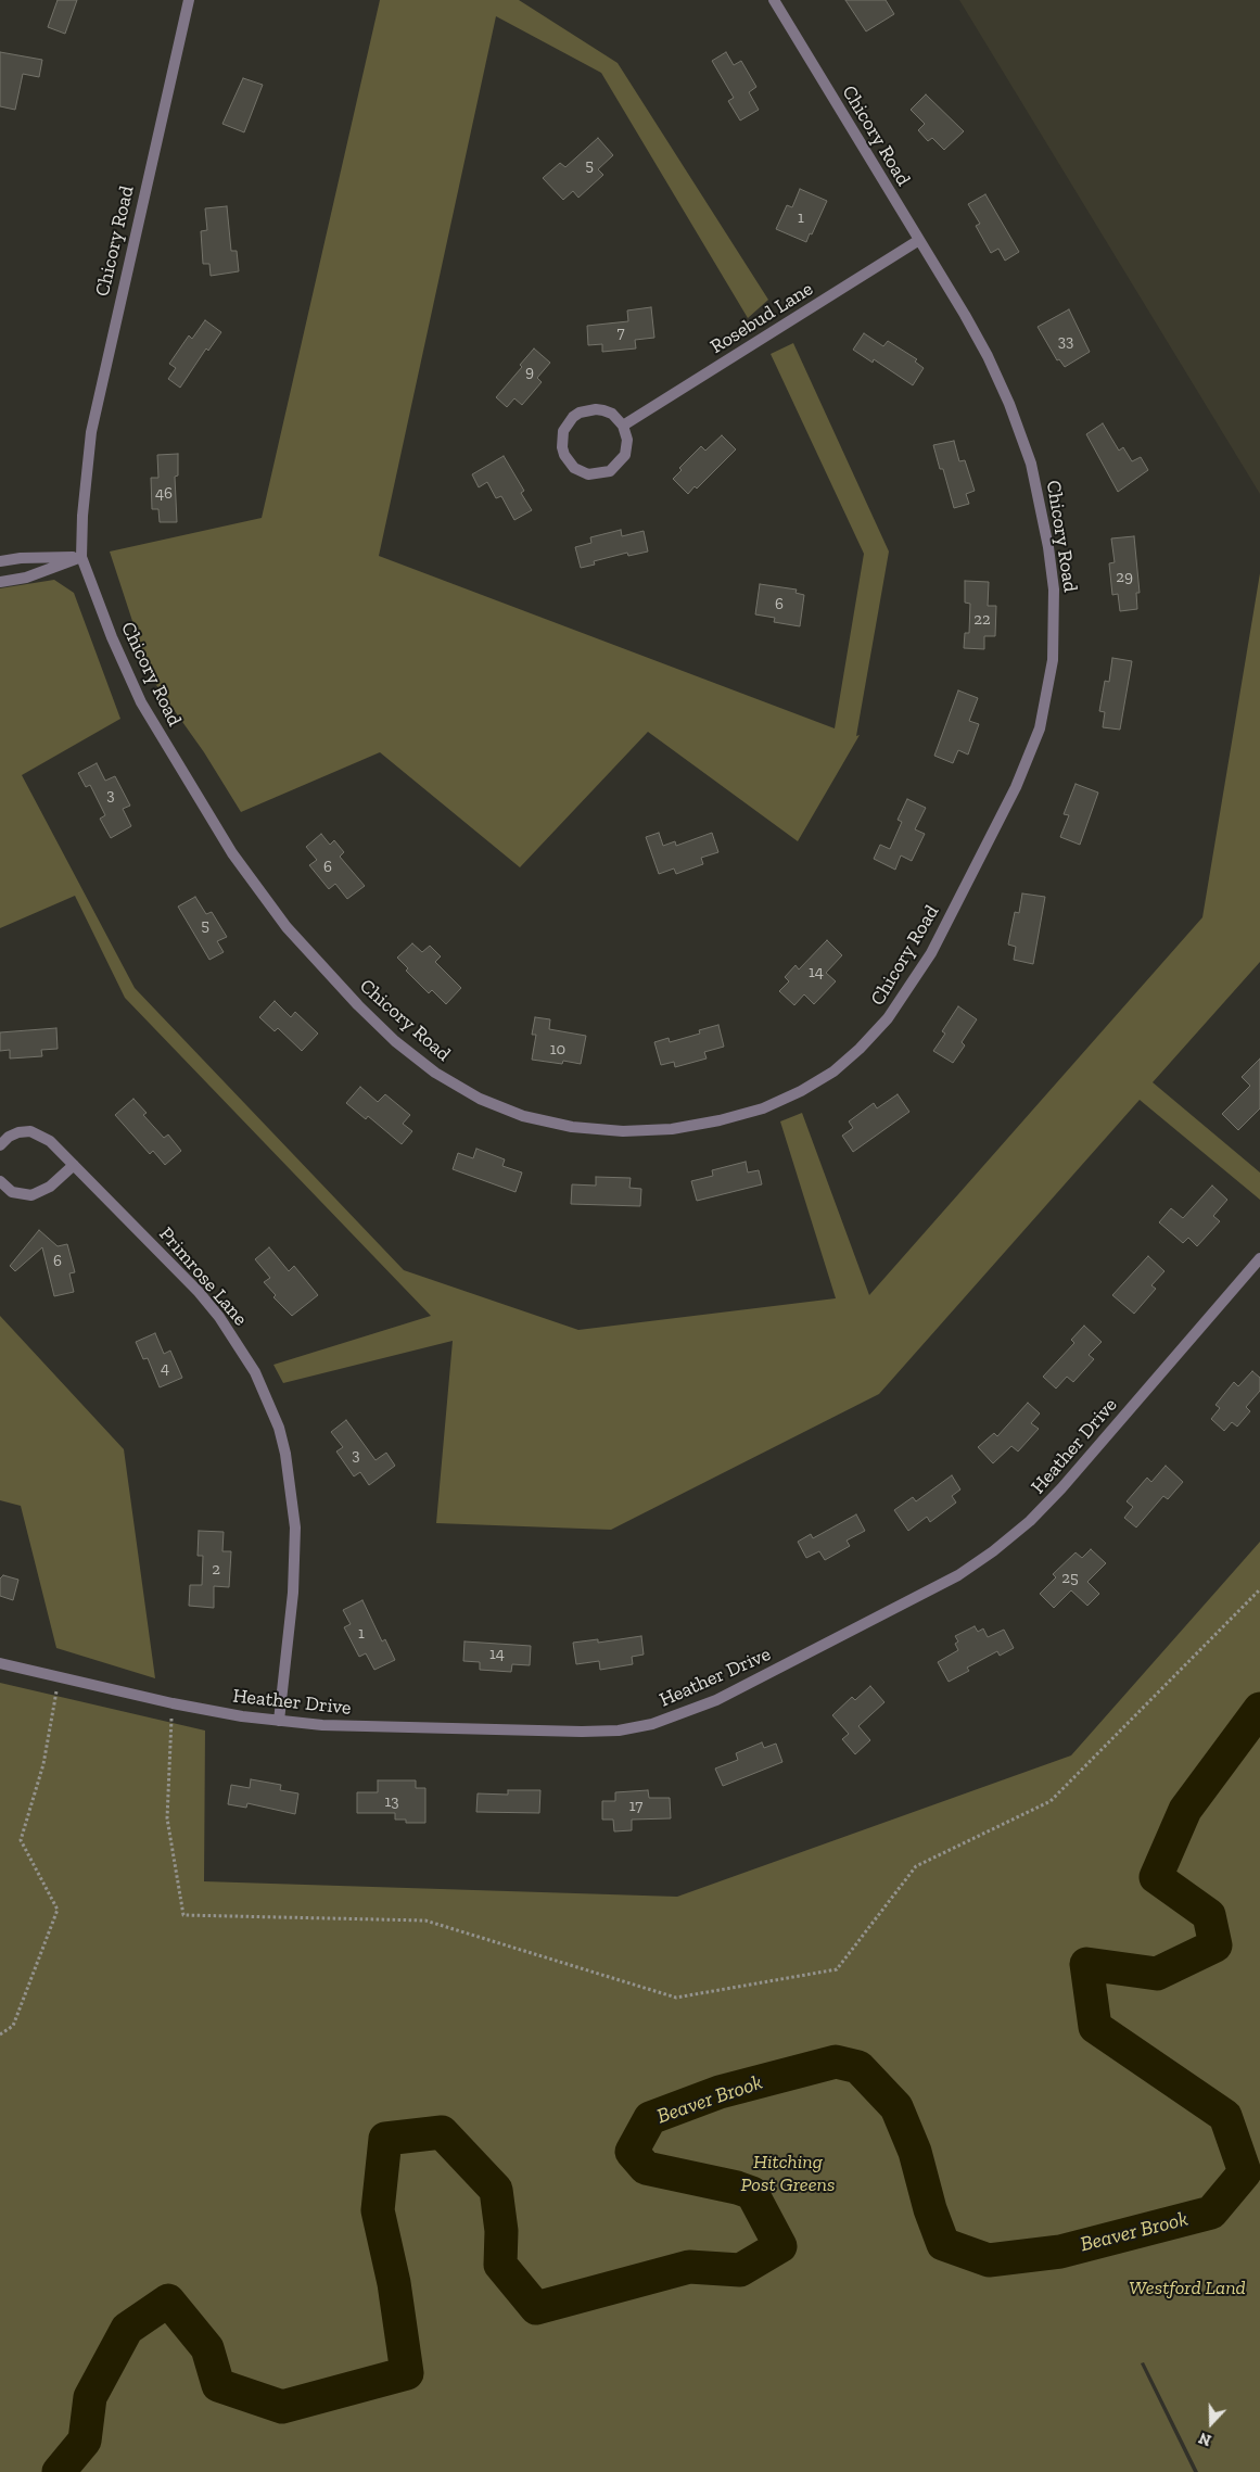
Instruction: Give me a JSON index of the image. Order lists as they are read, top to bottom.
{
  "streets": {
    "street": [
      "Chicory Road",
      "Rosebud Lane",
      "Primrose Lane",
      "Heather Drive"
    ]
  },
  "crossings": [
    ["Chicory Road", "Rosebud Lane"],
    ["Primrose Lane", "Heather Drive"]
  ],
  "water": ["Beaver Brook"],
  "parks": ["Hitching Post Greens", "Westford Land"],
  "house_numbers": [
    "5",
    "1",
    "7",
    "33",
    "9",
    "46",
    "29",
    "6",
    "22",
    "3",
    "6",
    "5",
    "14",
    "10",
    "6",
    "4",
    "3",
    "2",
    "25",
    "1",
    "14",
    "13",
    "17"
  ],
  "north": "bottom"
}
